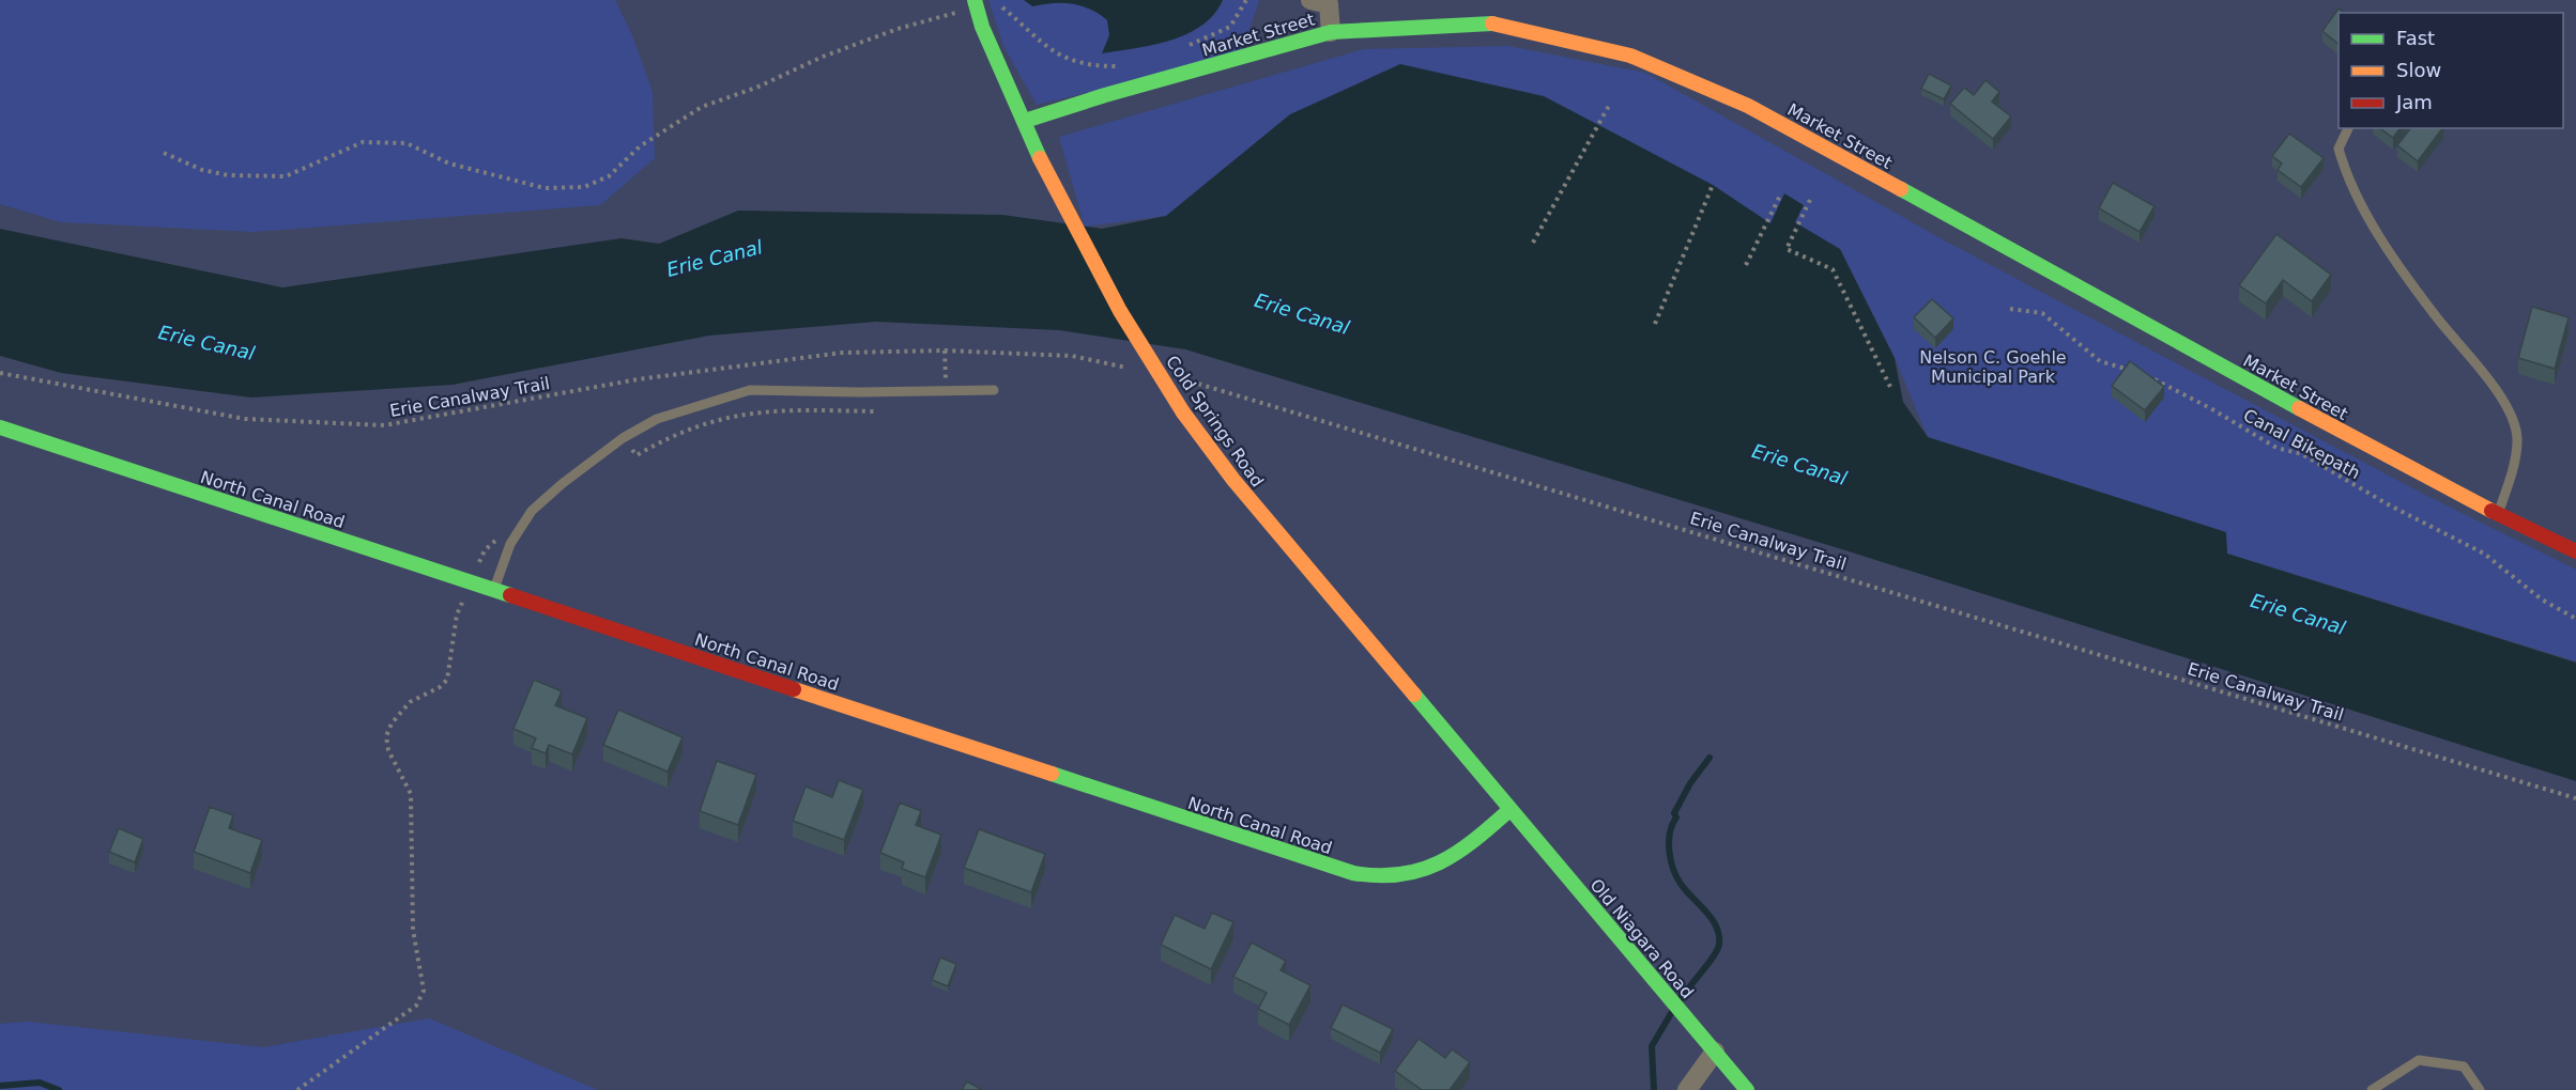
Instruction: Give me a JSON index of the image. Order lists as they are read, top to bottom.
{
  "streets": {
    "street": [
      "Market Street",
      "Cold Springs Road",
      "North Canal Road",
      "Old Niagara Road"
    ],
    "path": ["Erie Canalway Trail", "Canal Bikepath"]
  },
  "crossings": [
    ["Market Street", "Cold Springs Road"],
    ["Cold Springs Road", "North Canal Road"],
    ["Cold Springs Road", "Old Niagara Road"],
    ["North Canal Road", "Old Niagara Road"]
  ],
  "water": ["Erie Canal"],
  "parks": ["Nelson C. Goehle Municipal Park"],
  "legend": ["Fast", "Slow", "Jam"]
}
